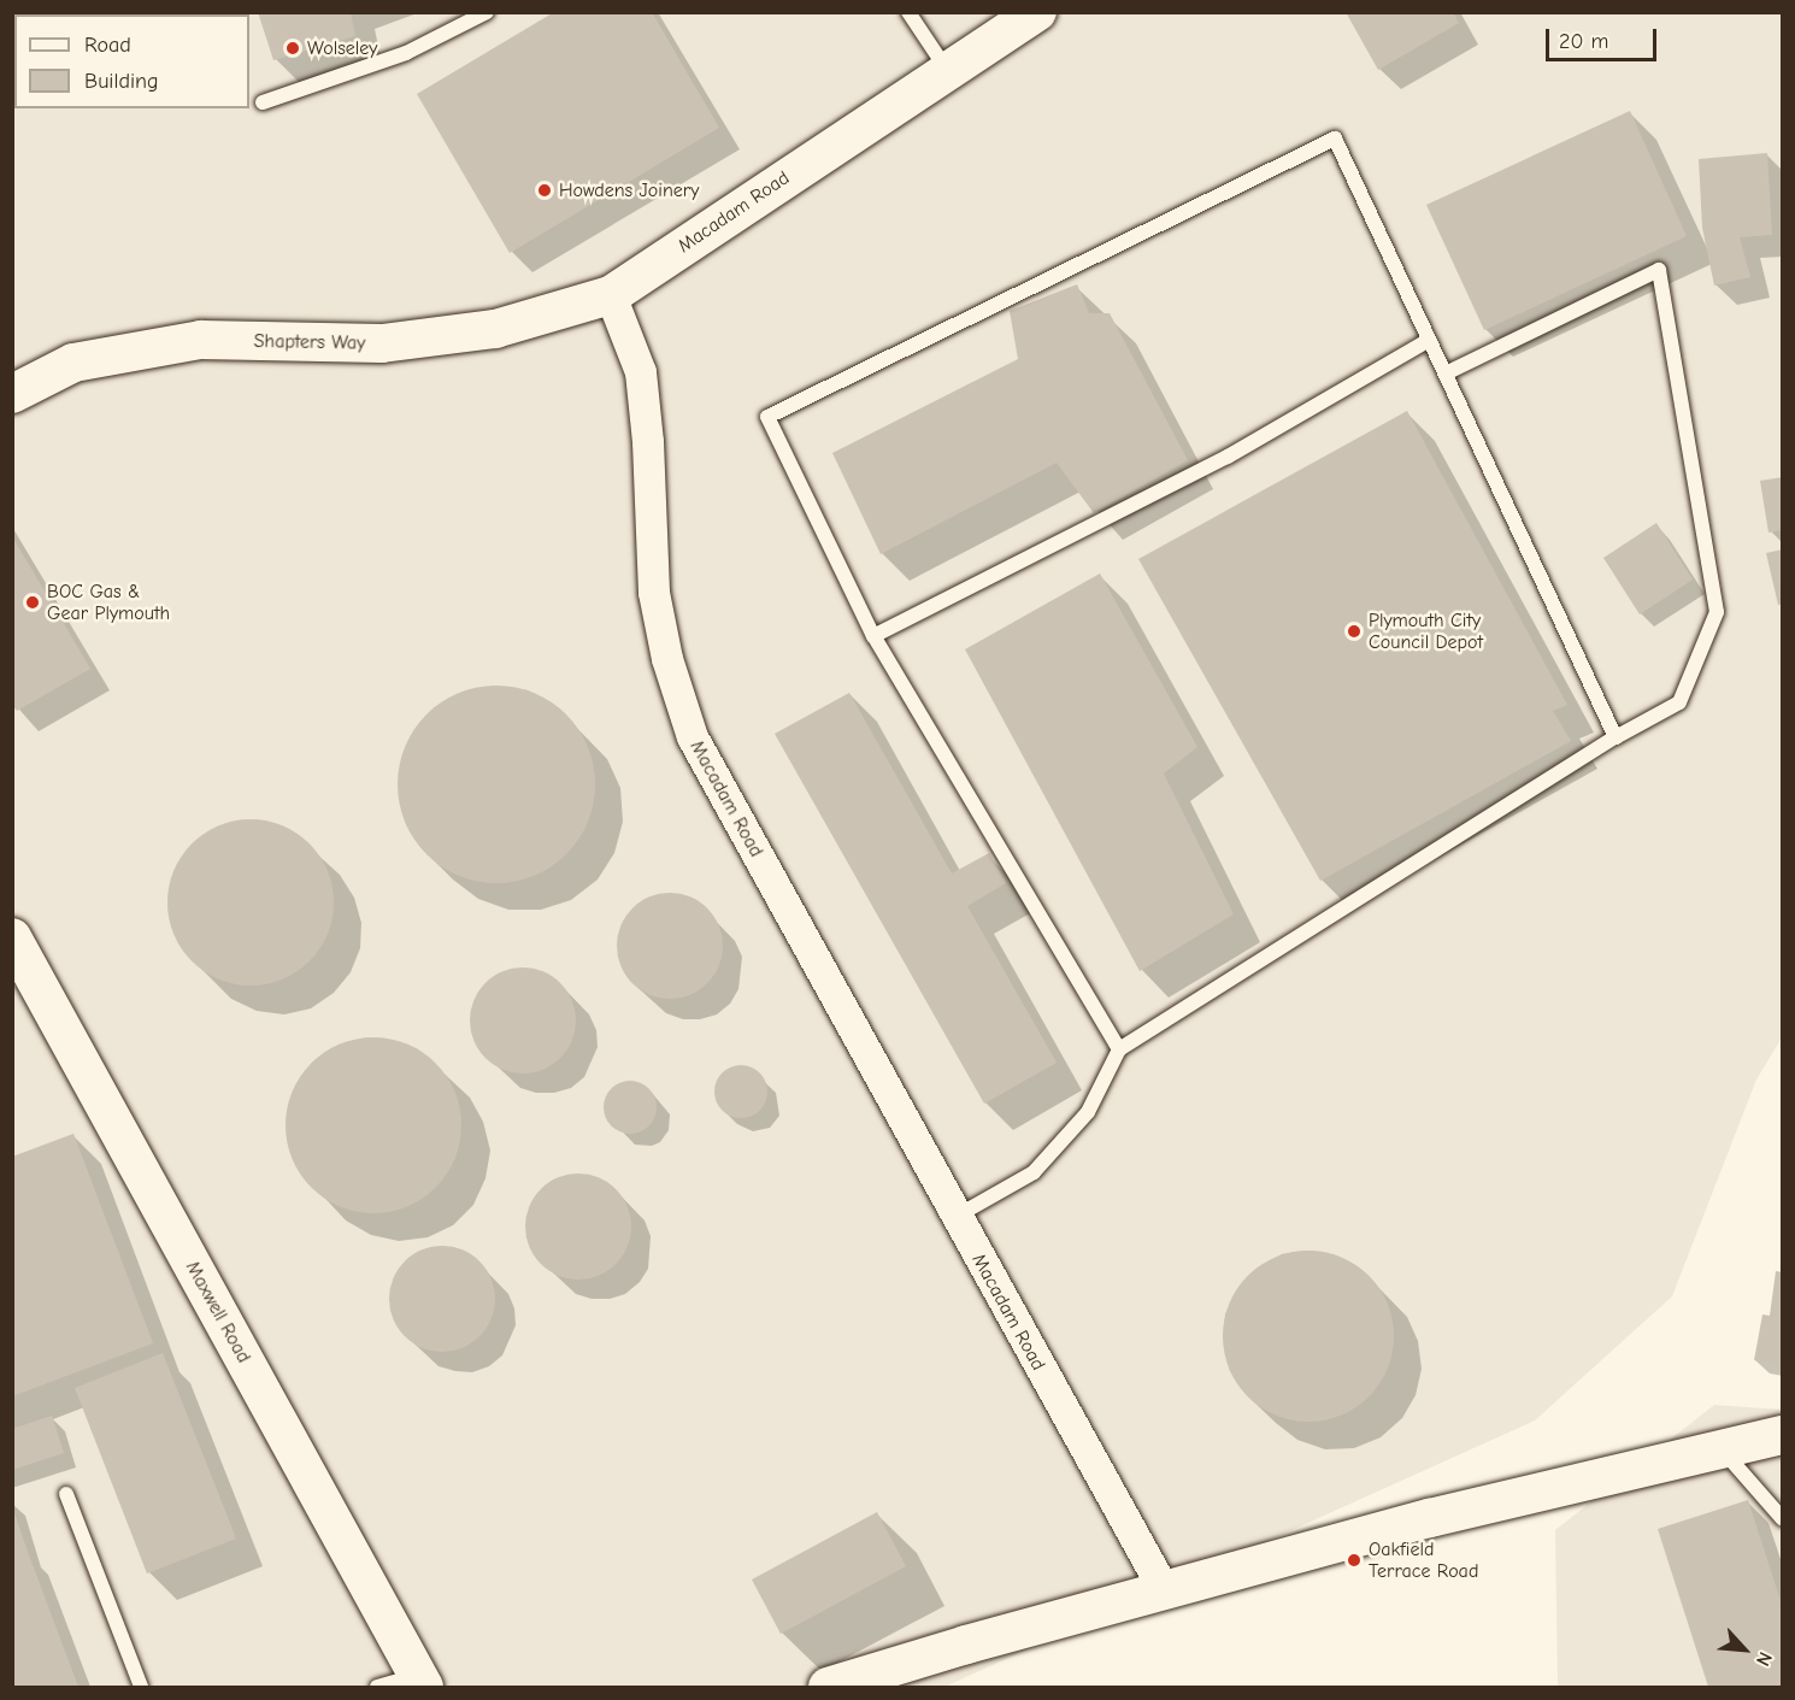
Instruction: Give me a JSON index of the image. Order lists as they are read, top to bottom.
{
  "streets": {
    "street": ["Macadam Road", "Shapters Way", "Maxwell Road"]
  },
  "crossings": [
    ["Macadam Road", "Shapters Way"]
  ],
  "places": [
    "Wolseley",
    "Howdens Joinery",
    "BOC Gas & Gear Plymouth",
    "Plymouth City Council Depot",
    "Oakfield Terrace Road"
  ],
  "legend": ["Road", "Building"],
  "scale_bar": "20 m",
  "north": "bottom right"
}
